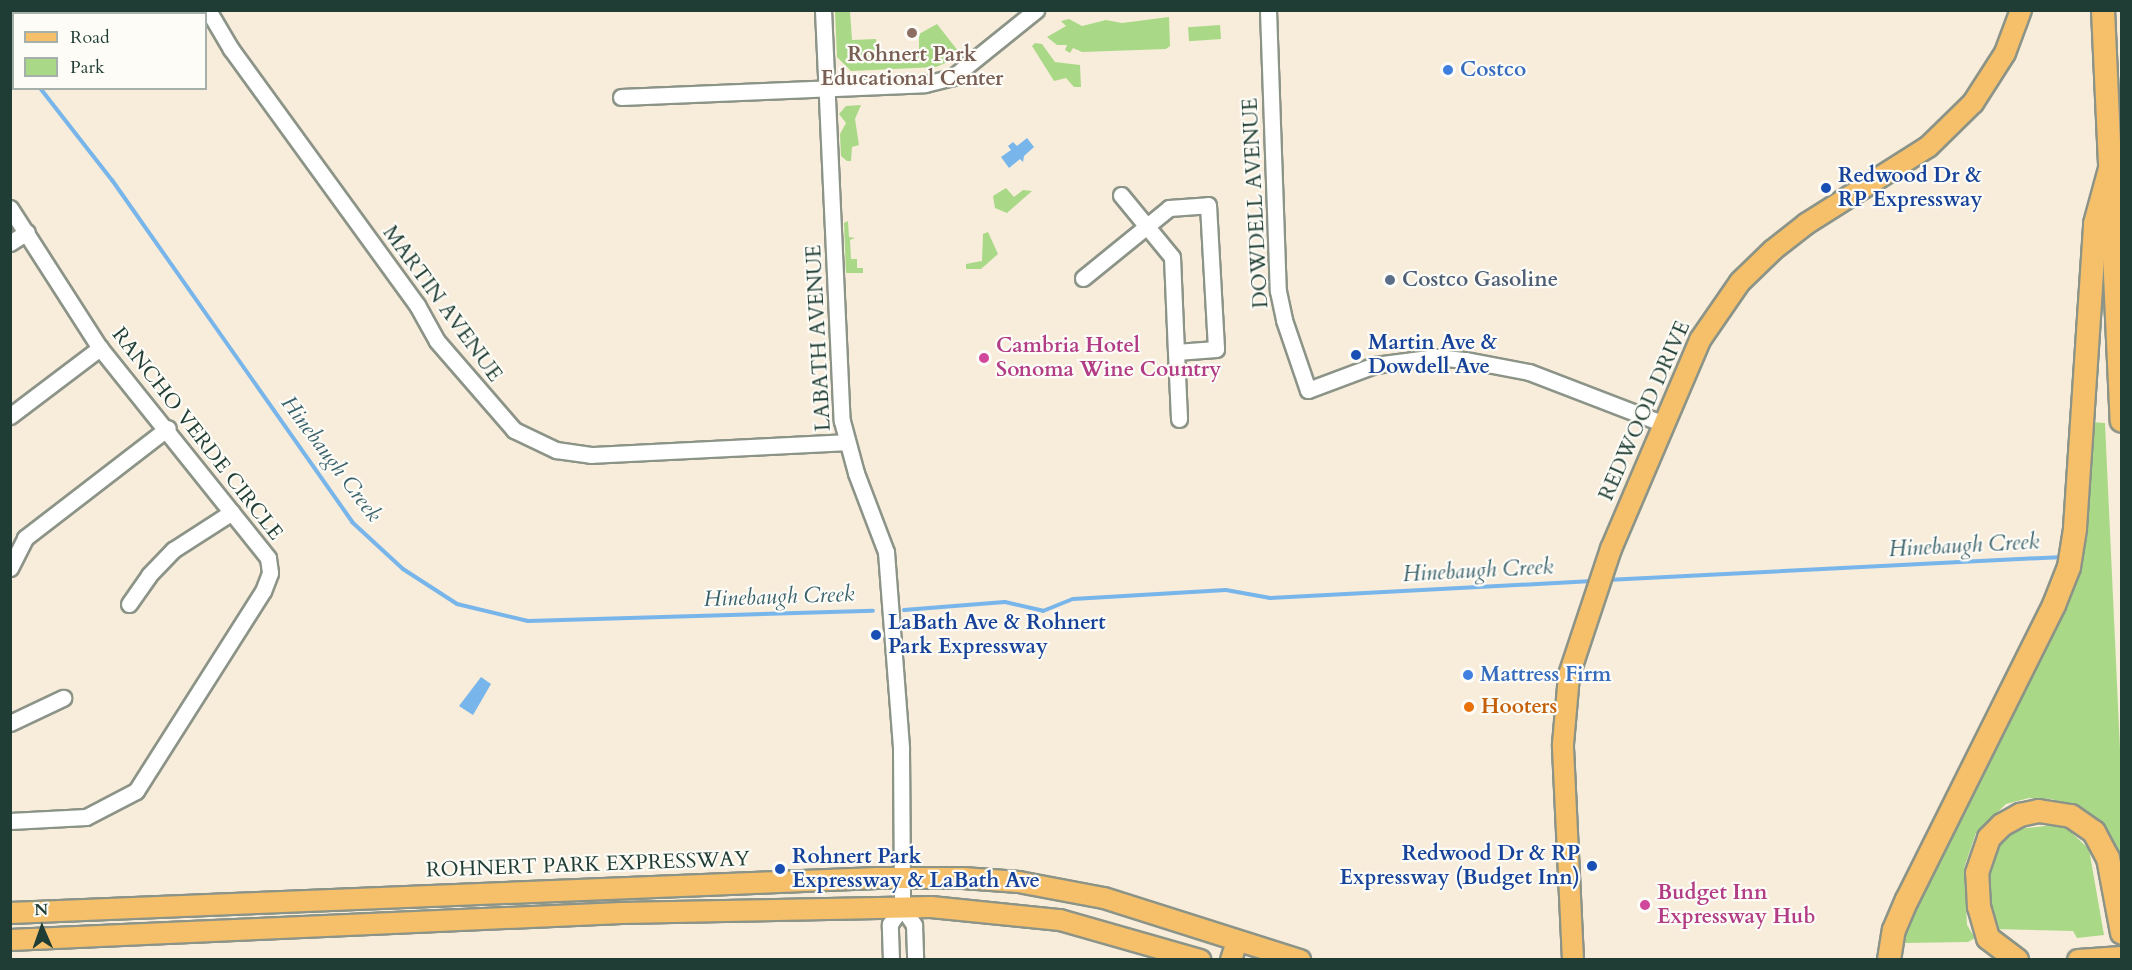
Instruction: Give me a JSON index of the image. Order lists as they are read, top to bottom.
{
  "streets": {
    "main road": ["REDWOOD DRIVE", "ROHNERT PARK EXPRESSWAY"],
    "street": [
      "DOWDELL AVENUE",
      "MARTIN AVENUE",
      "LABATH AVENUE",
      "RANCHO VERDE CIRCLE"
    ]
  },
  "crossings": [
    ["DOWDELL AVENUE", "REDWOOD DRIVE"],
    ["MARTIN AVENUE", "LABATH AVENUE"],
    ["LABATH AVENUE", "ROHNERT PARK EXPRESSWAY"]
  ],
  "water": ["Hinebaugh Creek"],
  "places": [
    "Rohnert Park Educational Center",
    "Costco",
    "Redwood Dr & RP Expressway",
    "Costco Gasoline",
    "Martin Ave & Dowdell Ave",
    "Cambria Hotel Sonoma Wine Country",
    "LaBath Ave & Rohnert Park Expressway",
    "Mattress Firm",
    "Hooters",
    "Redwood Dr & RP Expressway (Budget Inn)",
    "Rohnert Park Expressway & LaBath Ave",
    "Budget Inn Expressway Hub"
  ],
  "legend": ["Road", "Park"],
  "north": "top"
}
